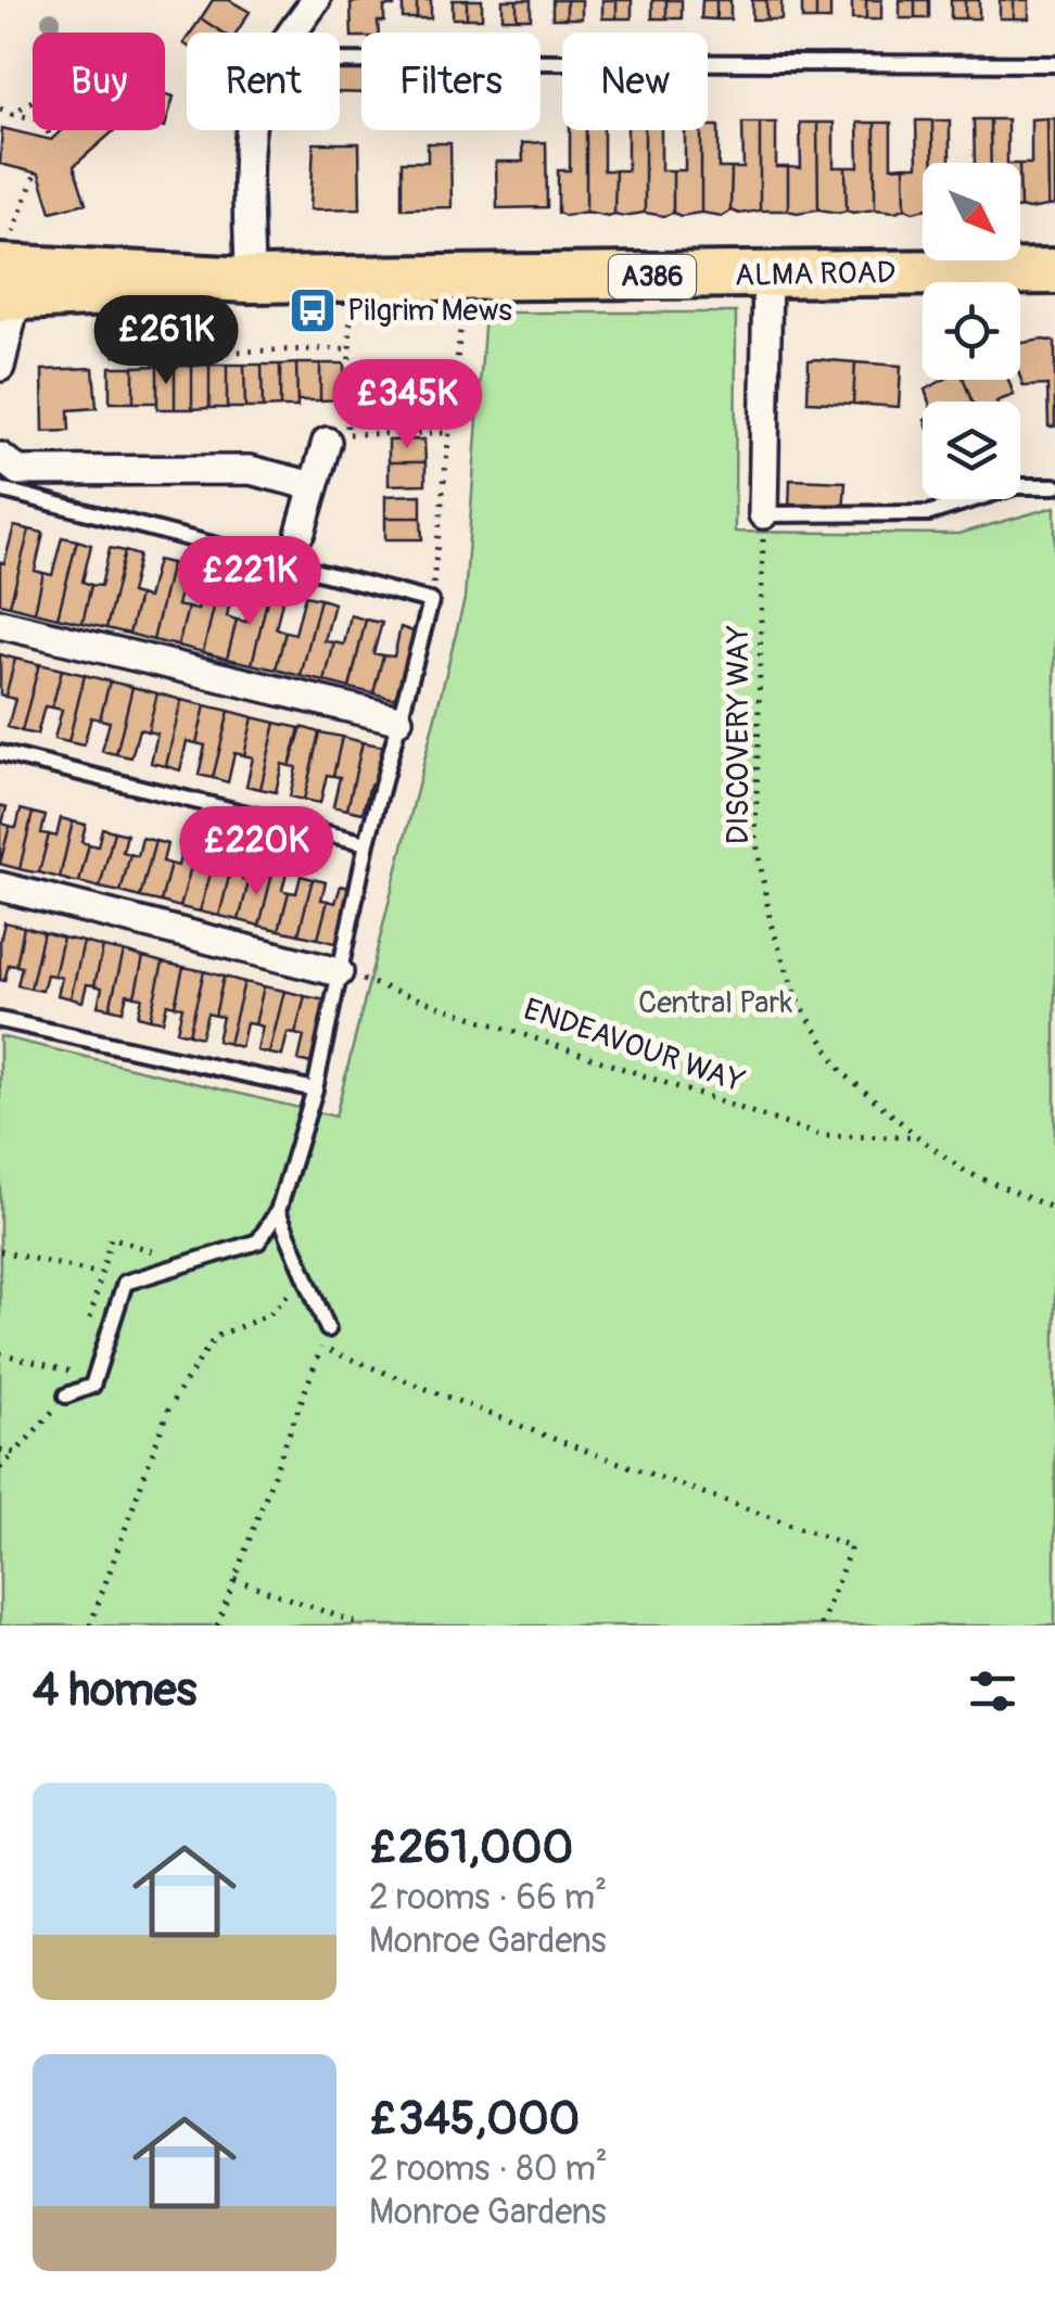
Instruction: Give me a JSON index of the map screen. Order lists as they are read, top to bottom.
{
  "streets": {
    "main road": ["ALMA ROAD", "A386"],
    "path": ["DISCOVERY WAY", "ENDEAVOUR WAY"]
  },
  "crossings": [
    ["DISCOVERY WAY", "ENDEAVOUR WAY"]
  ],
  "parks": ["Central Park"],
  "places": {
    "bus stop": ["Pilgrim Mews"]
  },
  "north": "bottom right",
  "page": {
    "chip": [
      "Buy",
      "Rent",
      "Filters",
      "New"
    ],
    "price": [
      "£261K",
      "£345K",
      "£221K",
      "£220K"
    ],
    "heading": "4 homes",
    "list": [
      {
        "name": "£261,000",
        "note": "2 rooms · 66 m² · Monroe Gardens"
      },
      {
        "name": "£345,000",
        "note": "2 rooms · 80 m² · Monroe Gardens"
      }
    ]
  }
}
